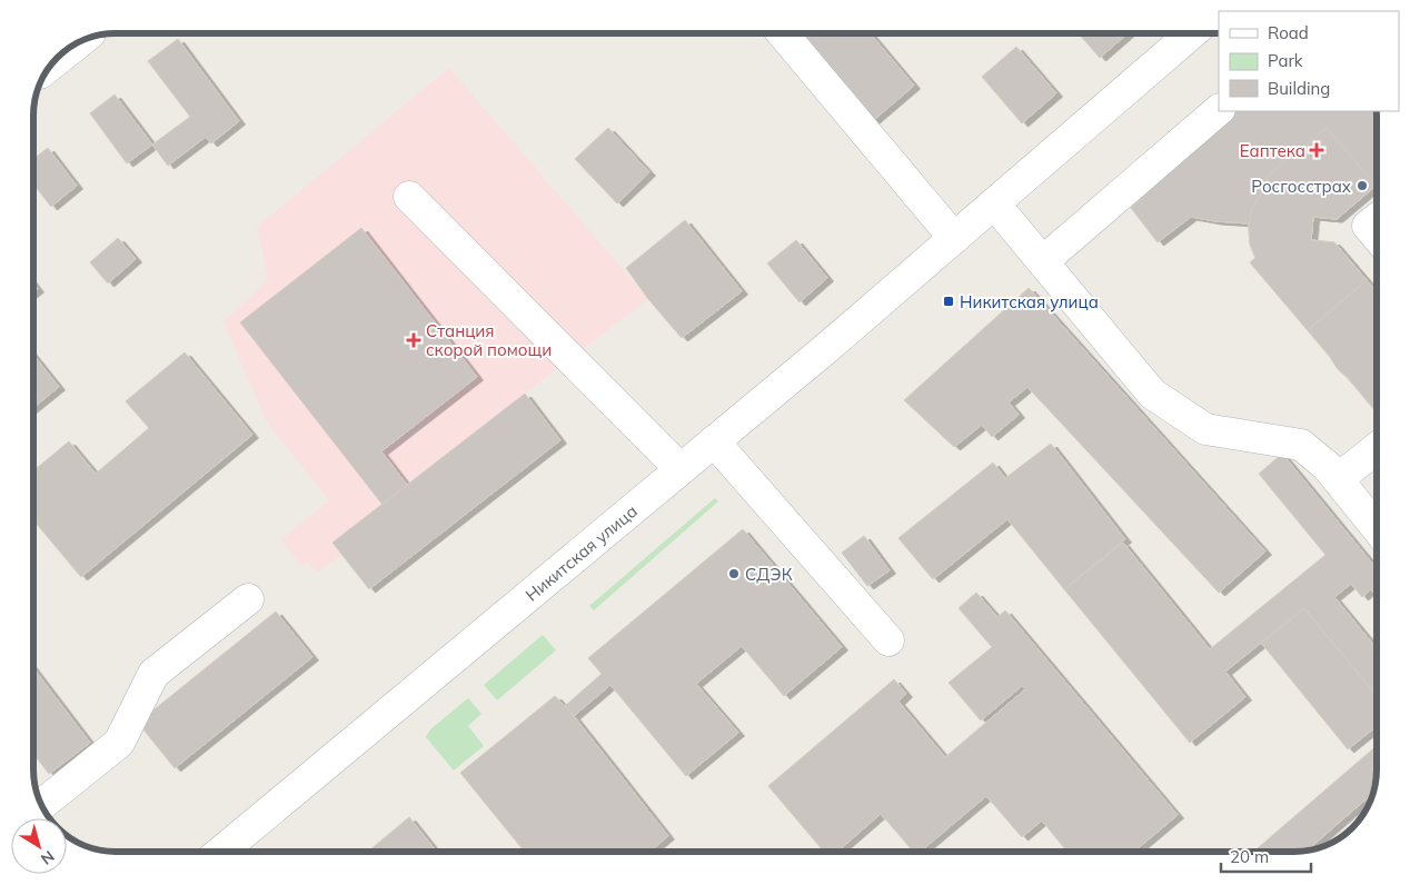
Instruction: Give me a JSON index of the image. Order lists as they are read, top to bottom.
{
  "streets": {
    "street": ["Никитская улица"]
  },
  "places": {
    "health": ["Еаптека", "Станция скорой помощи"],
    "other": ["Росгосстрах", "СДЭК"],
    "transit": ["Никитская улица"]
  },
  "legend": ["Road", "Park", "Building"],
  "scale_bar": "20 m",
  "north": "bottom right"
}
